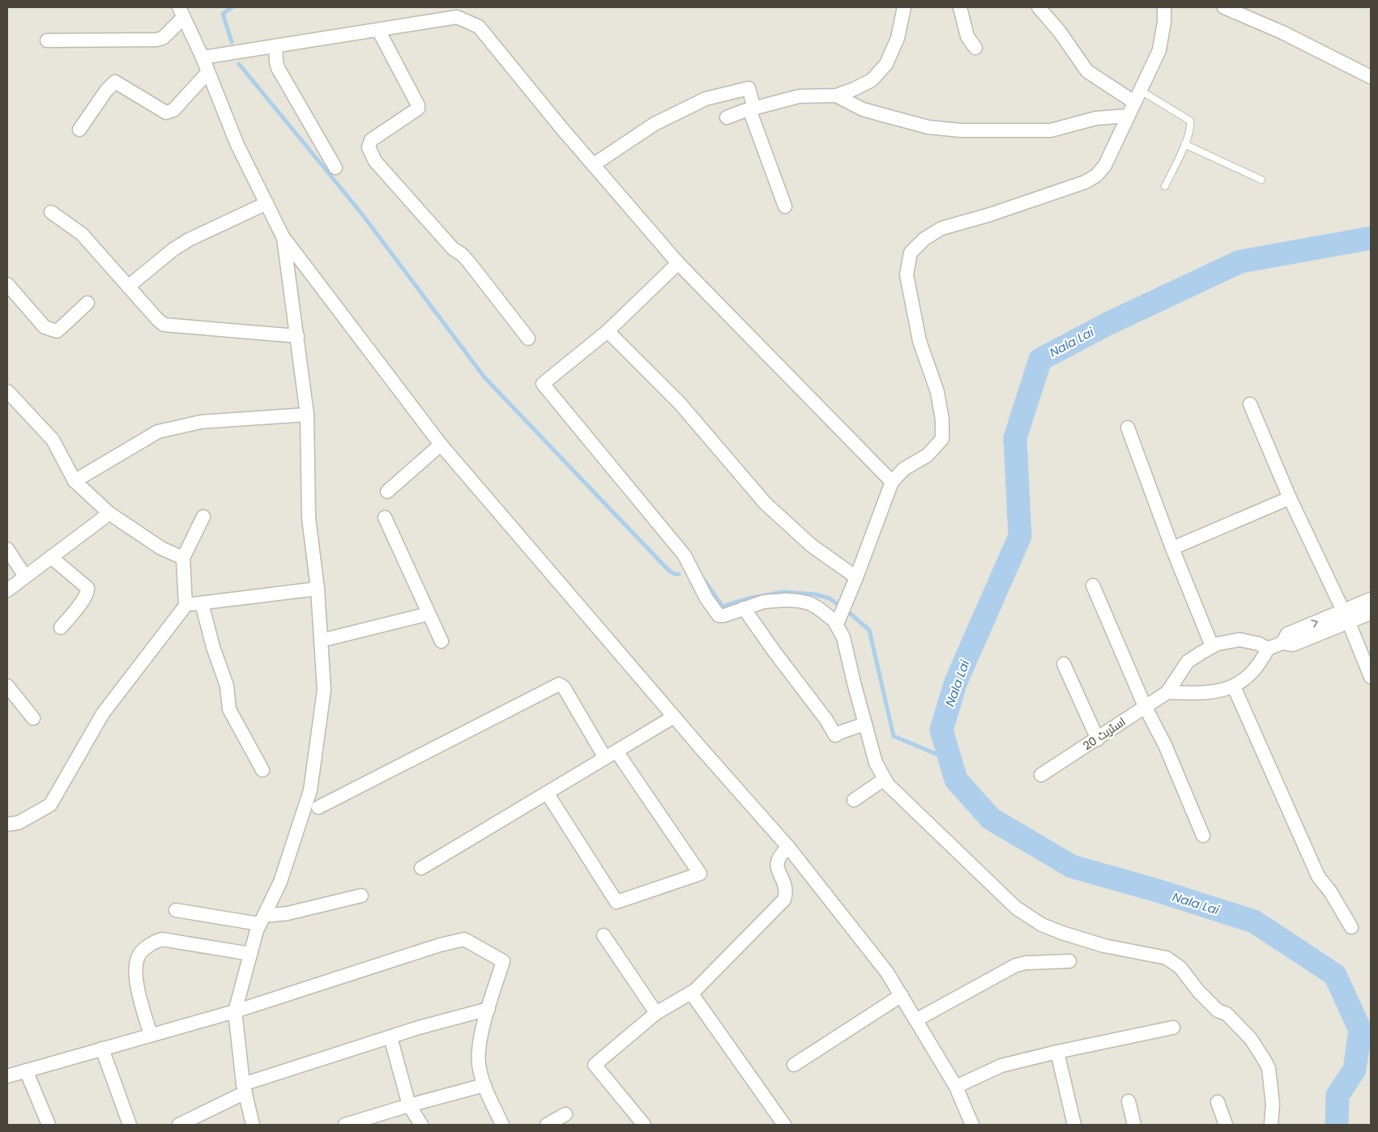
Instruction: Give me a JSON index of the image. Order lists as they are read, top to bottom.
{
  "streets": {
    "street": ["اسٹریٹ 20"]
  },
  "water": ["Nala Lai"]
}
